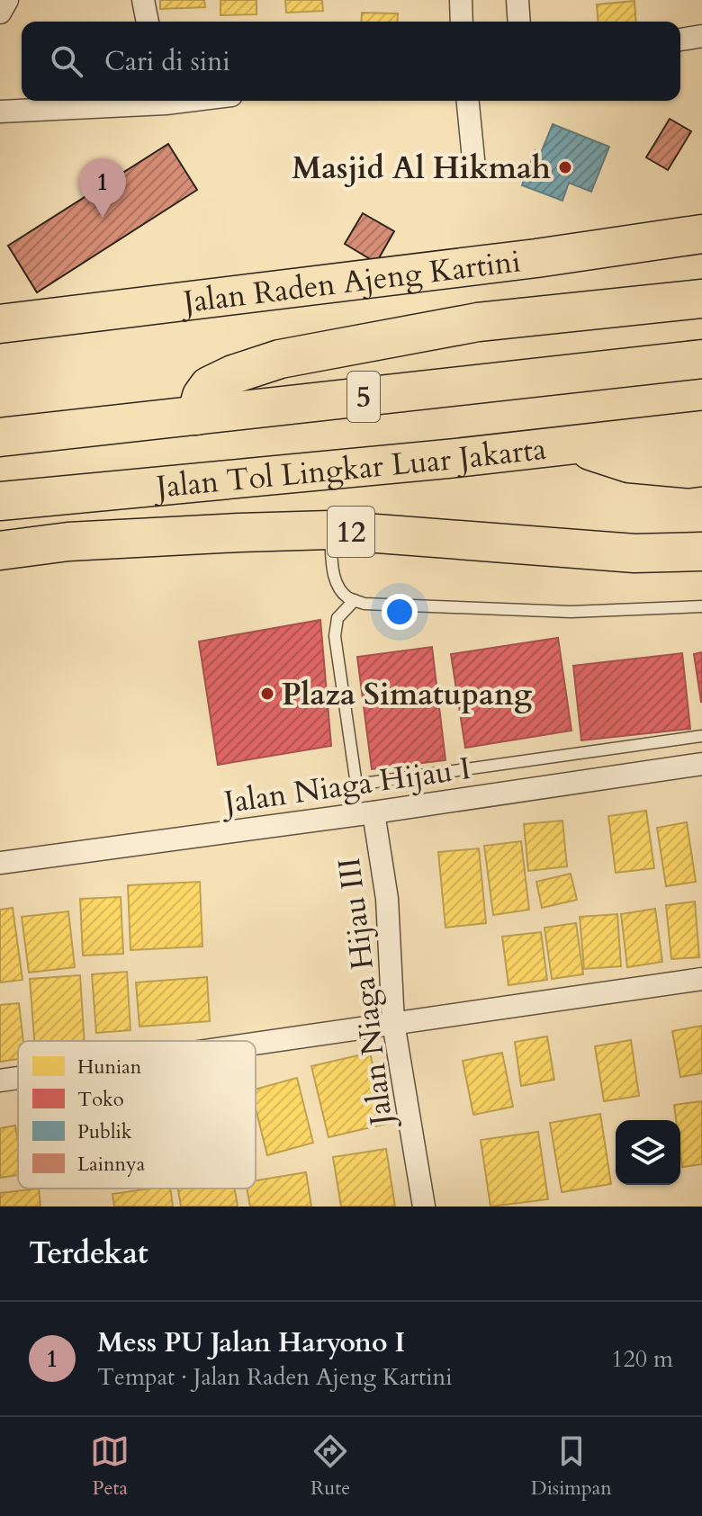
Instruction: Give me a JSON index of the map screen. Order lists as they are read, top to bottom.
{
  "streets": {
    "highway": [
      "Jalan Raden Ajeng Kartini",
      "5",
      "Jalan Tol Lingkar Luar Jakarta",
      "12"
    ],
    "street": ["Jalan Niaga Hijau I", "Jalan Niaga Hijau III"]
  },
  "crossings": [
    ["Jalan Niaga Hijau I", "Jalan Niaga Hijau III"]
  ],
  "places": ["Masjid Al Hikmah", "Plaza Simatupang"],
  "legend": [
    "Hunian",
    "Toko",
    "Publik",
    "Lainnya"
  ],
  "page": {
    "search": "Cari di sini",
    "pins": "1",
    "heading": "Terdekat",
    "list": [
      {
        "mark": "1",
        "name": "Mess PU Jalan Haryono I",
        "note": "Tempat · Jalan Raden Ajeng Kartini",
        "value": "120 m"
      }
    ],
    "nav": ["Peta", "Rute", "Disimpan"]
  }
}
